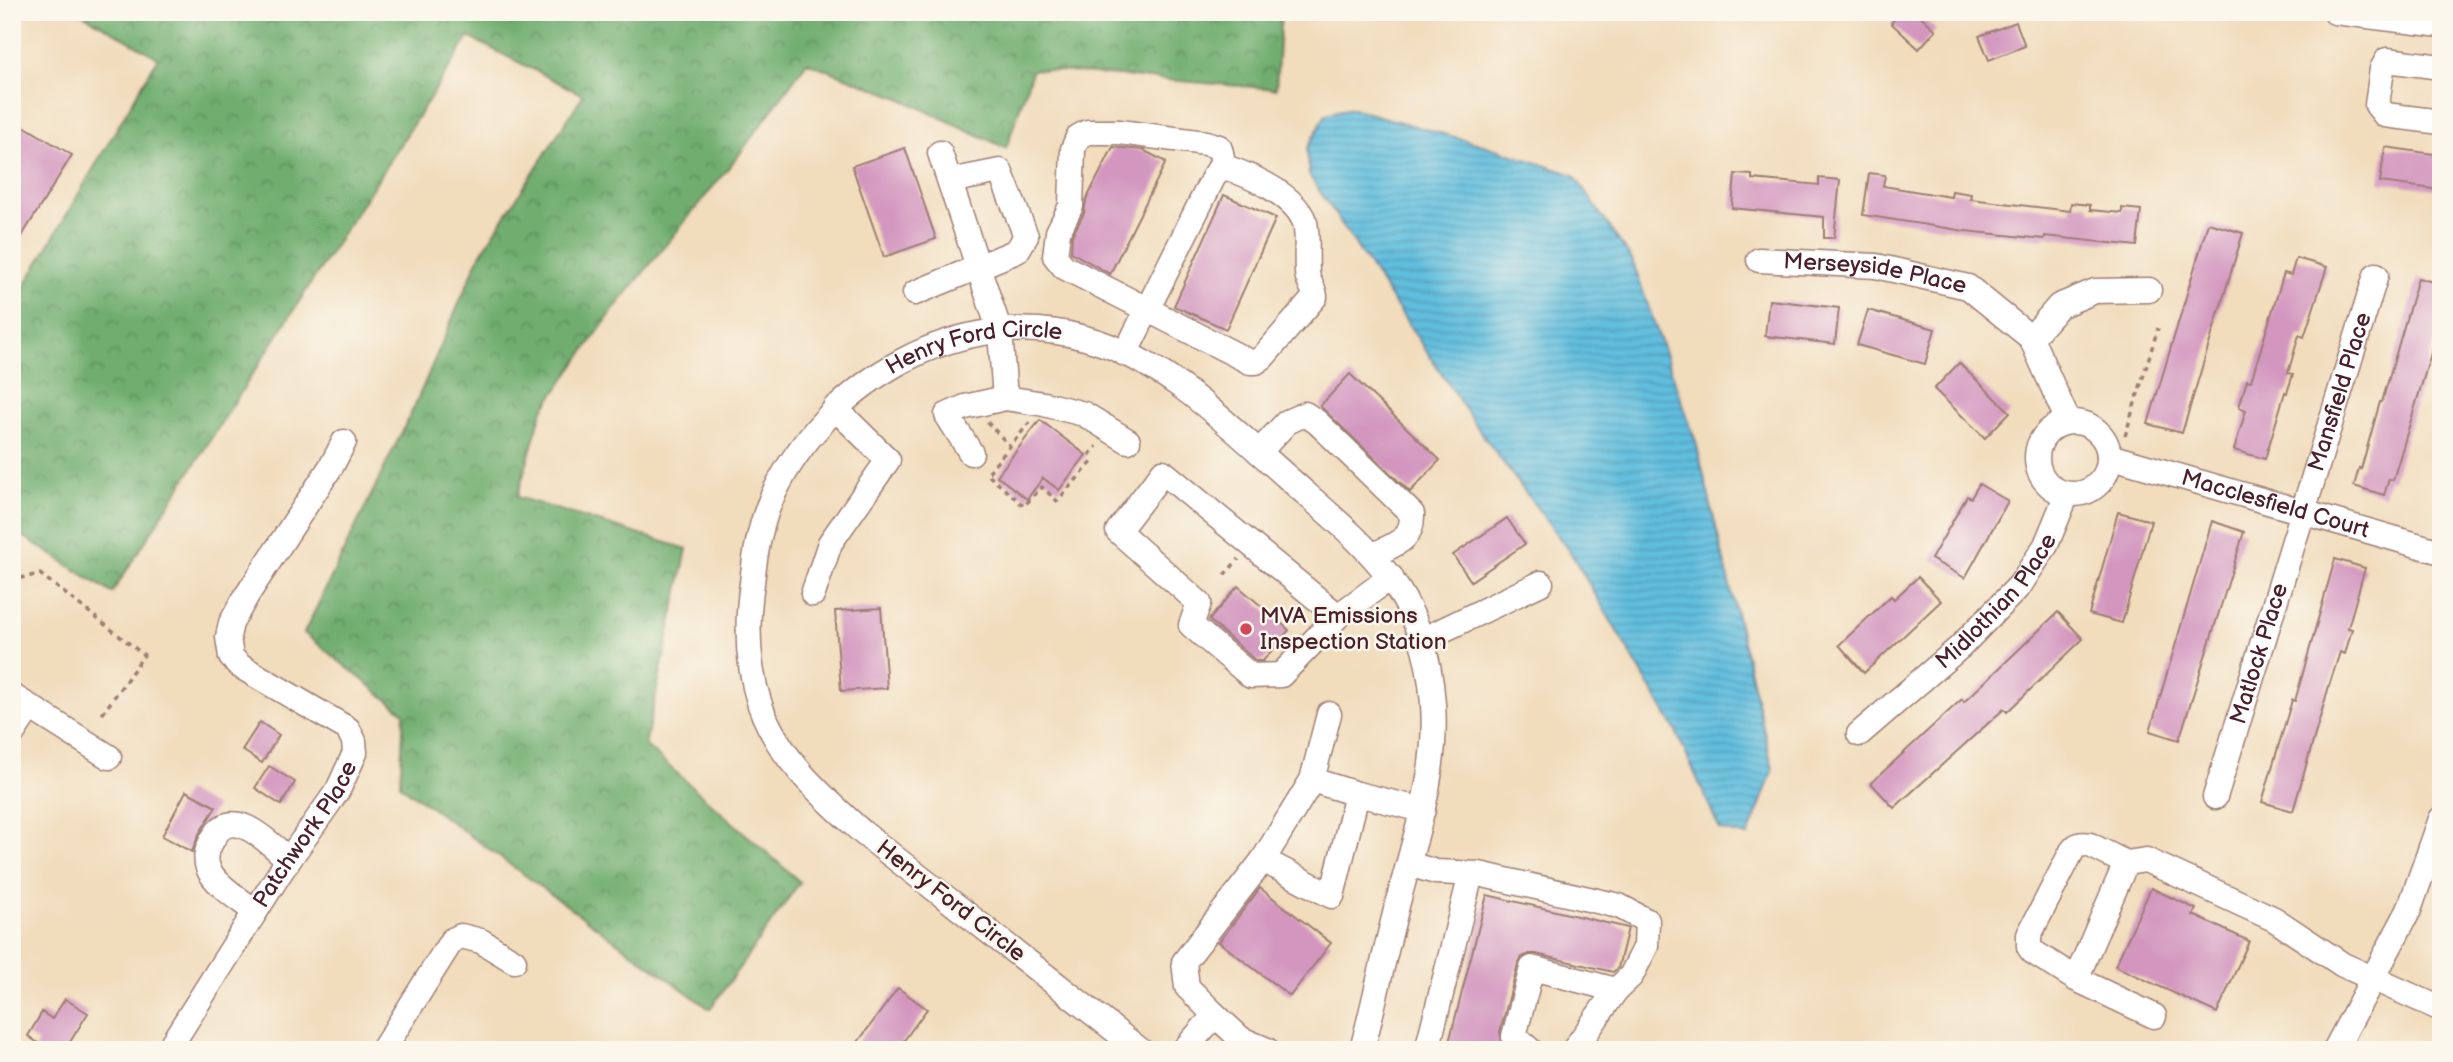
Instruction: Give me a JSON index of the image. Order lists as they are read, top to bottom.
{
  "streets": {
    "street": [
      "Merseyside Place",
      "Henry Ford Circle",
      "Mansfield Place",
      "Macclesfield Court",
      "Midlothian Place",
      "Matlock Place",
      "Patchwork Place"
    ]
  },
  "crossings": [
    ["Merseyside Place", "Macclesfield Court"],
    ["Merseyside Place", "Midlothian Place"],
    ["Mansfield Place", "Macclesfield Court"],
    ["Mansfield Place", "Matlock Place"],
    ["Macclesfield Court", "Midlothian Place"],
    ["Macclesfield Court", "Matlock Place"]
  ],
  "places": ["MVA Emissions Inspection Station"]
}
